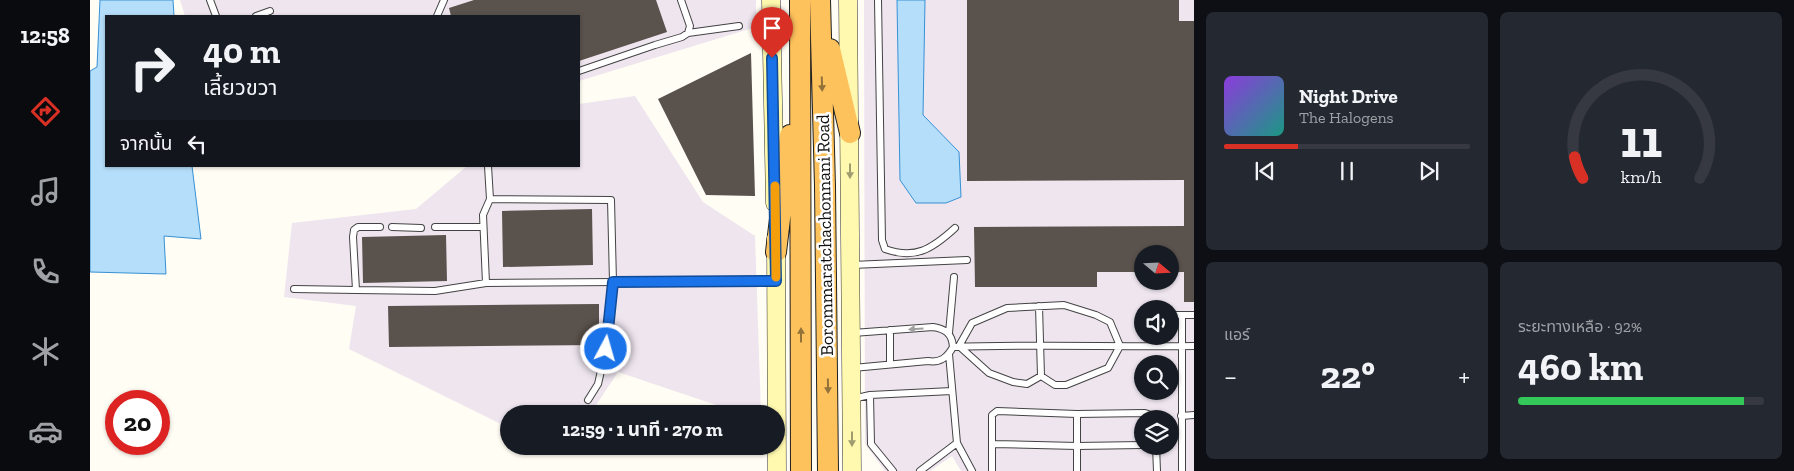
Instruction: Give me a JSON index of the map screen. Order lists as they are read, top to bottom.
{
  "streets": {
    "highway": ["Borommaratchachonnani Road"]
  },
  "north": "right",
  "page": {
    "tabs": "12:58",
    "turn": ["40 m", "เลี้ยวขวา"],
    "song": ["Night Drive", "The Halogens"],
    "then": "จากนั้น",
    "tile": [
      "แอร์",
      ["ระยะทางเหลือ · 92%", "460 km"]
    ],
    "heat": ["−", "22°", "+"],
    "limit": "20",
    "trip": "12:59 · 1 นาที · 270 m",
    "gauge": ["11", "km/h"]
  }
}
